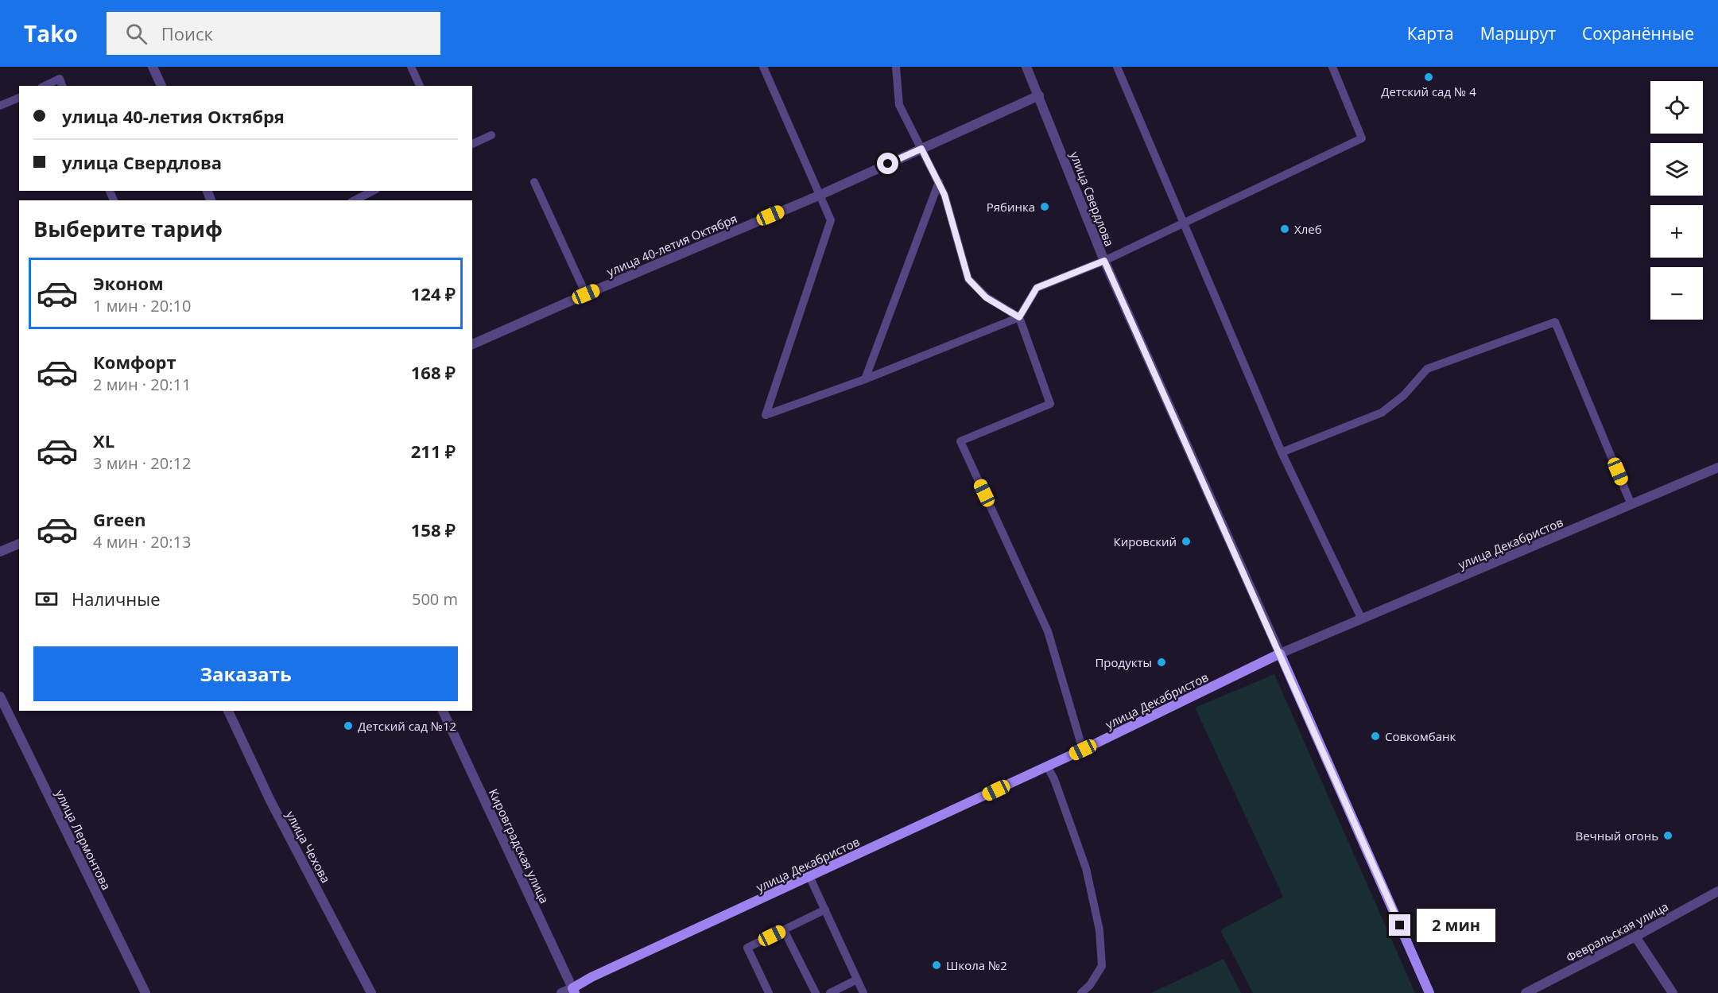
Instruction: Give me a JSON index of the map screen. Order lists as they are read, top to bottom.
{
  "streets": {
    "main road": ["улица Свердлова", "улица Декабристов"],
    "street": [
      "улица 40-летия Октября",
      "улица Лермонтова",
      "Кировградская улица",
      "улица Чехова",
      "Февральская улица"
    ]
  },
  "crossings": [
    ["улица Свердлова", "улица 40-летия Октября"],
    ["улица Свердлова", "улица Декабристов"],
    ["улица Декабристов", "Кировградская улица"]
  ],
  "places": [
    "Детский сад № 4",
    "Рябинка",
    "Хлеб",
    "Кировский",
    "Продукты",
    "Детский сад №12",
    "Совкомбанк",
    "Вечный огонь",
    "Школа №2"
  ],
  "page": {
    "header": "Tako",
    "search": "Поиск",
    "nav": ["Карта", "Маршрут", "Сохранённые"],
    "map_buttons": ["+", "−"],
    "banner": ["улица 40-летия Октября", "улица Свердлова"],
    "heading": "Выберите тариф",
    "list": [
      {
        "name": "Эконом",
        "note": "1 мин · 20:10",
        "value": "124 ₽"
      },
      {
        "name": "Комфорт",
        "note": "2 мин · 20:11",
        "value": "168 ₽"
      },
      {
        "name": "XL",
        "note": "3 мин · 20:12",
        "value": "211 ₽"
      },
      {
        "name": "Green",
        "note": "4 мин · 20:13",
        "value": "158 ₽"
      }
    ],
    "pay": ["Наличные", "500 m"],
    "buttons": "Заказать",
    "bubble": "2 мин"
  }
}
